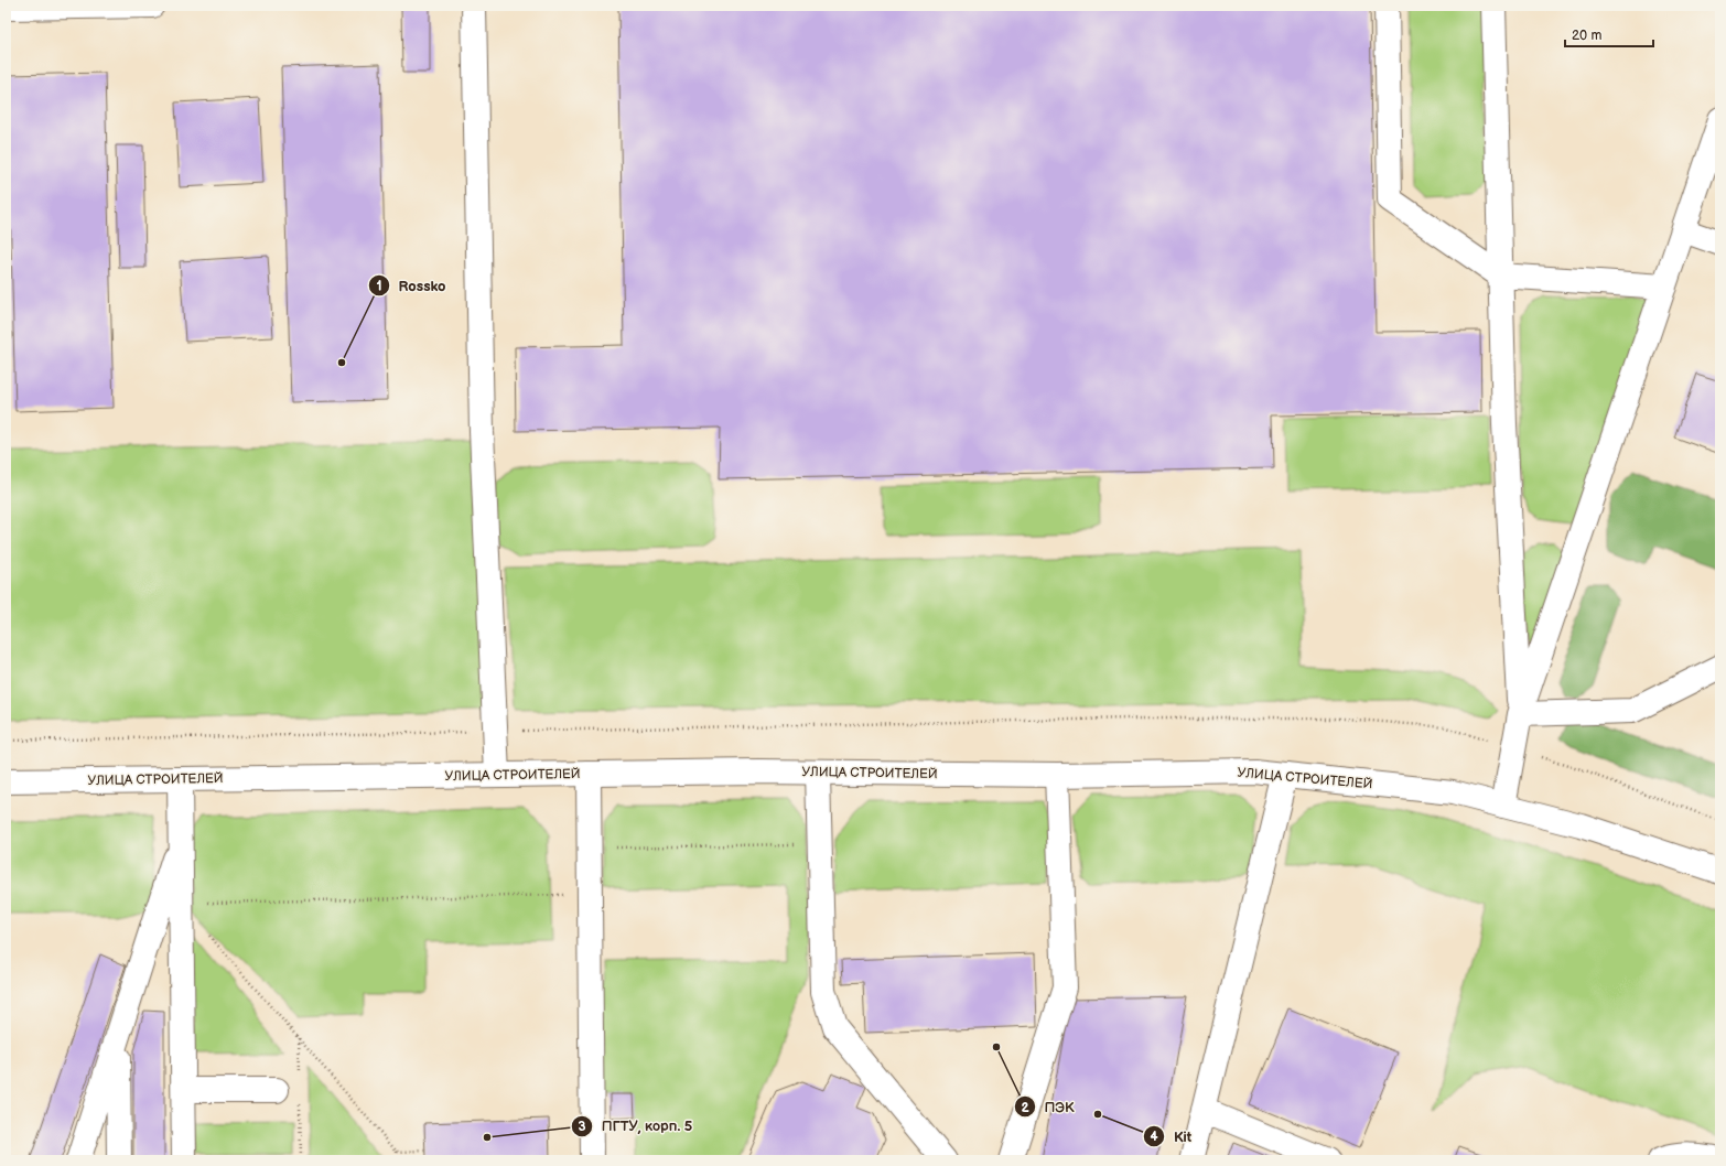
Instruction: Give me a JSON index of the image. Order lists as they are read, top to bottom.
{
  "streets": {
    "main road": ["УЛИЦА СТРОИТЕЛЕЙ"]
  },
  "places": [
    "Rossko",
    "ПЭК",
    "Kit",
    "ПГТУ, корп. 5"
  ],
  "scale_bar": "20 m"
}
